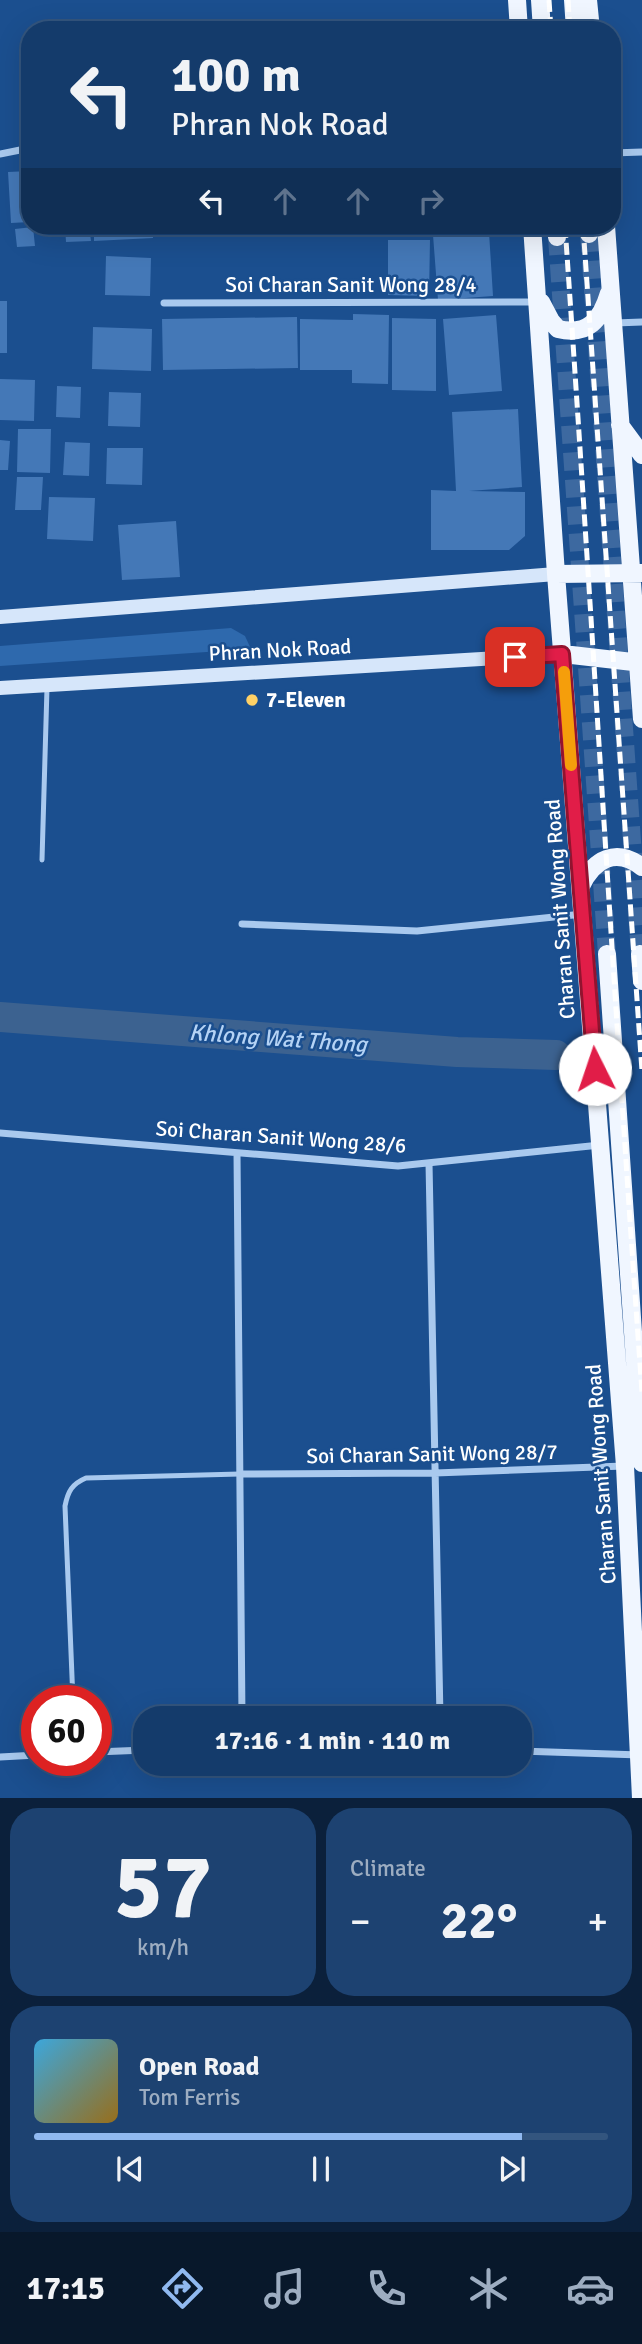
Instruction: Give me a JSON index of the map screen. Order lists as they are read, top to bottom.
{
  "streets": {
    "main road": ["Phran Nok Road", "Charan Sanit Wong Road"],
    "street": ["Soi Charan Sanit Wong 28/4", "Soi Charan Sanit Wong 28/6", "Soi Charan Sanit Wong 28/7"]
  },
  "crossings": [
    ["Soi Charan Sanit Wong 28/4", "Charan Sanit Wong Road"],
    ["Phran Nok Road", "Charan Sanit Wong Road"],
    ["Charan Sanit Wong Road", "Soi Charan Sanit Wong 28/6"],
    ["Charan Sanit Wong Road", "Soi Charan Sanit Wong 28/7"]
  ],
  "water": ["Khlong Wat Thong"],
  "places": ["7-Eleven"],
  "page": {
    "turn": ["100 m", "Phran Nok Road"],
    "limit": "60",
    "trip": "17:16 · 1 min · 110 m",
    "tile": [
      ["57", "km/h"],
      "Climate"
    ],
    "heat": ["−", "22°", "+"],
    "song": ["Open Road", "Tom Ferris"],
    "tabs": "17:15"
  }
}
